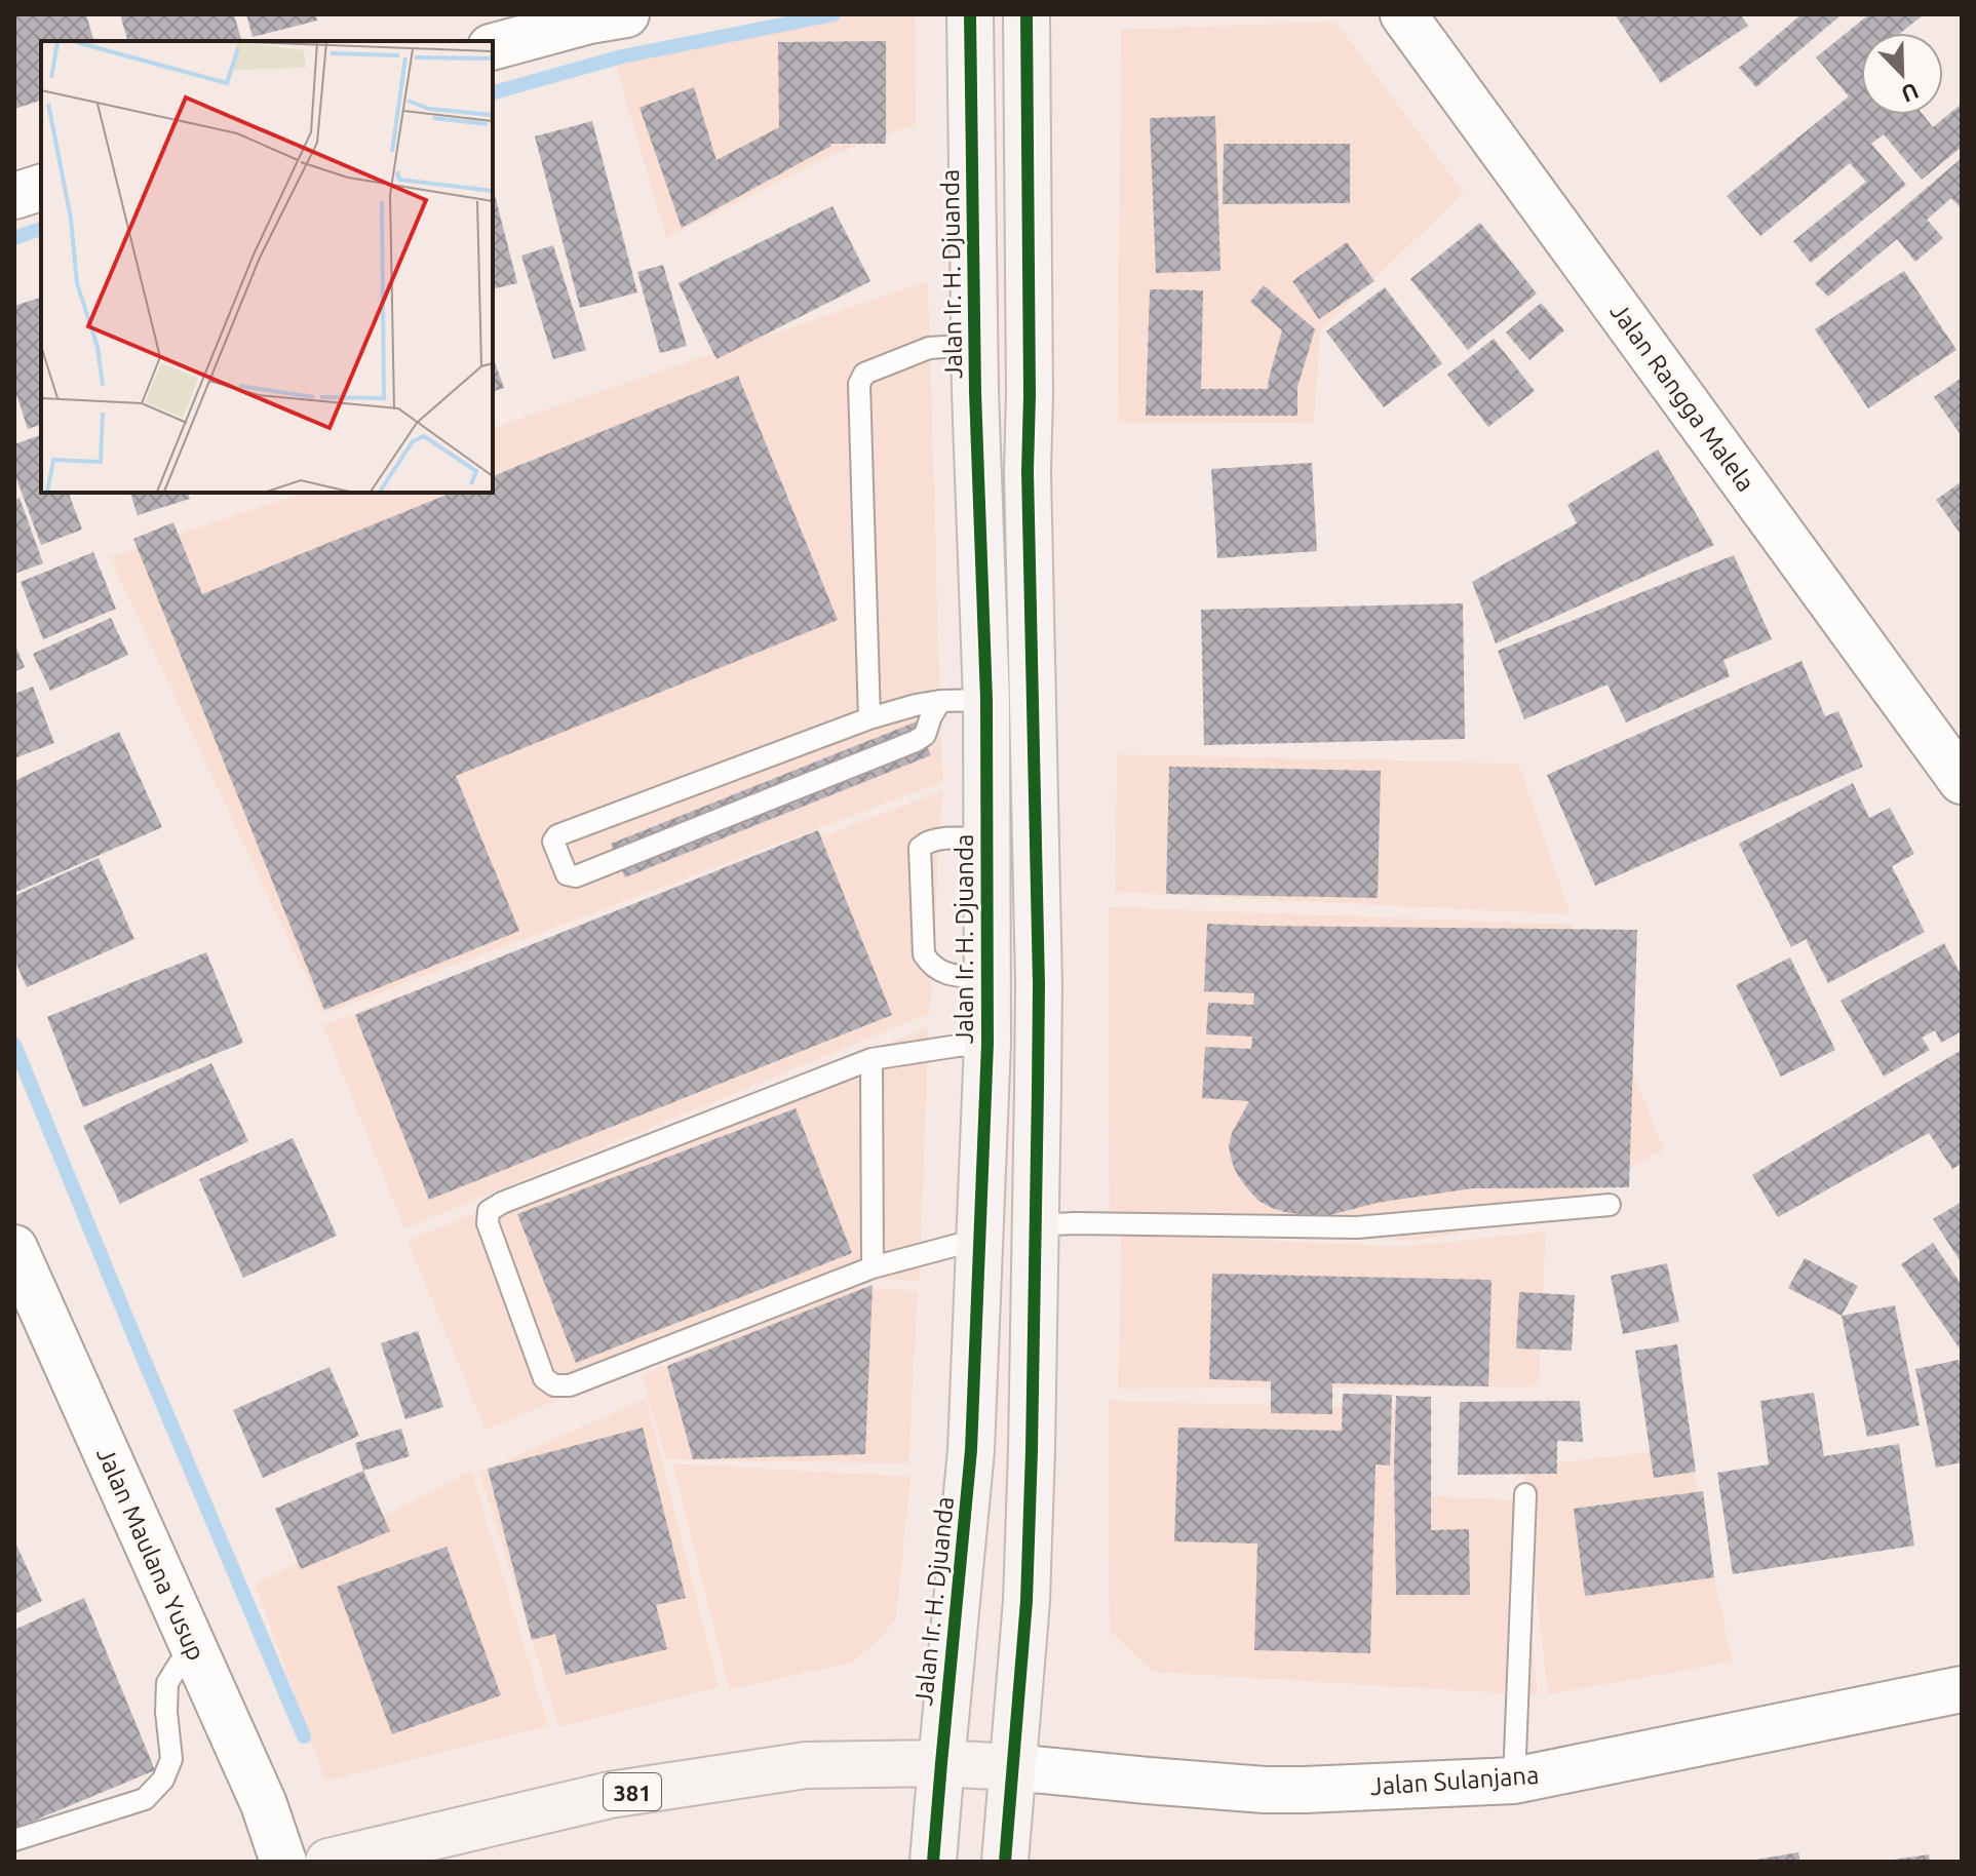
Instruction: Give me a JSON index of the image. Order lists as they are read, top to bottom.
{
  "streets": {
    "main road": ["Jalan Ir. H. Djuanda", "Jalan Sulanjana", "381"],
    "street": ["Jalan Rangga Malela", "Jalan Maulana Yusup"]
  },
  "crossings": [
    ["Jalan Ir. H. Djuanda", "Jalan Sulanjana"],
    ["Jalan Ir. H. Djuanda", "381"],
    ["Jalan Sulanjana", "381"]
  ],
  "north": "bottom right"
}
